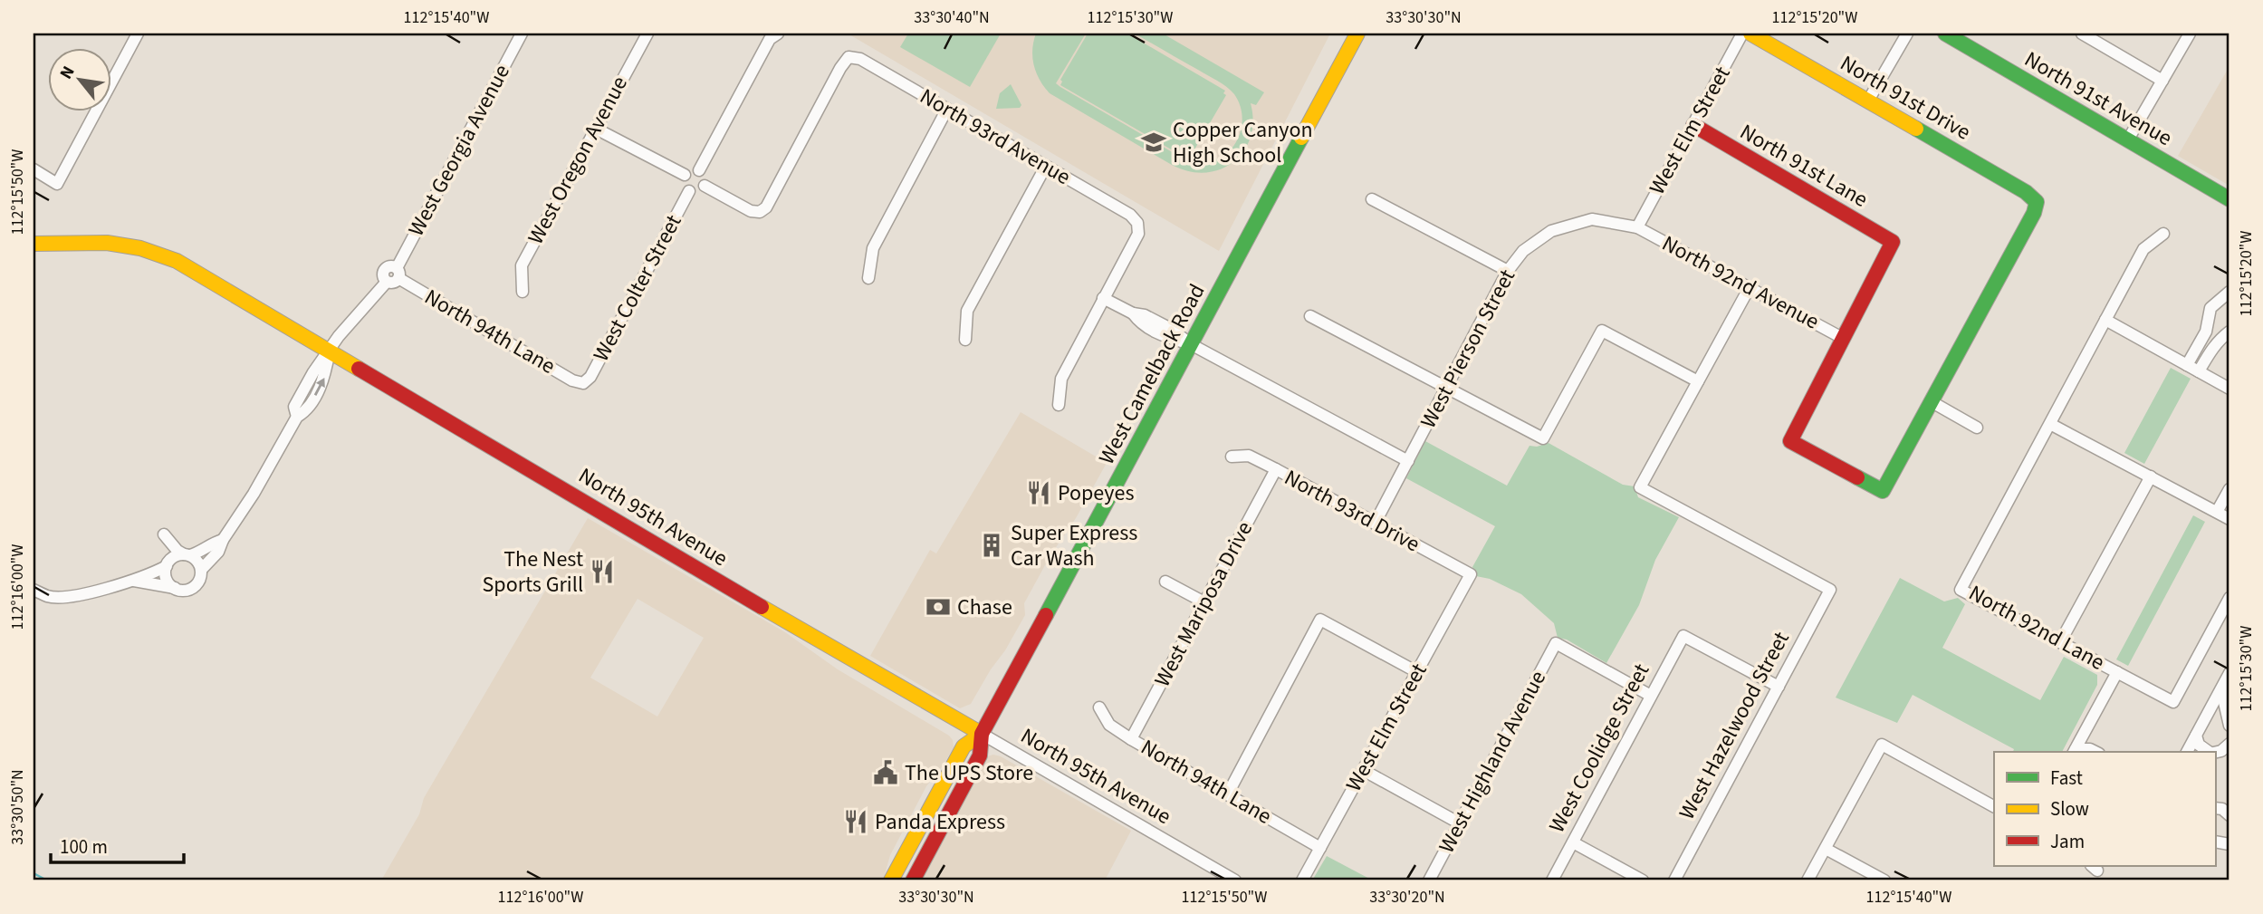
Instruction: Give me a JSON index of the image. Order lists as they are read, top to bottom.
{
  "streets": {
    "street": [
      "North 91st Drive",
      "North 91st Avenue",
      "West Elm Street",
      "North 93rd Avenue",
      "West Georgia Avenue",
      "West Oregon Avenue",
      "North 91st Lane",
      "North 92nd Avenue",
      "West Colter Street",
      "North 94th Lane",
      "West Pierson Street",
      "West Camelback Road",
      "North 93rd Drive",
      "North 95th Avenue",
      "West Mariposa Drive",
      "North 92nd Lane",
      "West Hazelwood Street",
      "West Coolidge Street",
      "West Highland Avenue"
    ]
  },
  "crossings": [
    ["West Elm Street", "North 91st Lane"],
    ["West Elm Street", "North 92nd Avenue"],
    ["West Elm Street", "North 94th Lane"],
    ["West Elm Street", "West Pierson Street"],
    ["West Elm Street", "North 93rd Drive"],
    ["North 93rd Avenue", "West Colter Street"],
    ["West Georgia Avenue", "North 94th Lane"],
    ["West Georgia Avenue", "North 95th Avenue"],
    ["North 91st Lane", "North 92nd Avenue"],
    ["North 92nd Avenue", "West Pierson Street"],
    ["West Colter Street", "North 94th Lane"],
    ["North 94th Lane", "West Mariposa Drive"],
    ["West Pierson Street", "North 93rd Drive"],
    ["West Camelback Road", "North 95th Avenue"],
    ["North 93rd Drive", "West Mariposa Drive"],
    ["West Hazelwood Street", "West Coolidge Street"],
    ["West Coolidge Street", "West Highland Avenue"]
  ],
  "places": {
    "school or university": ["Copper Canyon High School"],
    "restaurant": ["Popeyes", "The Nest Sports Grill", "Panda Express"],
    "building": ["Super Express Car Wash"],
    "bank": ["Chase"],
    "public building": ["The UPS Store"]
  },
  "legend": ["Fast", "Slow", "Jam"],
  "scale_bar": "100 m",
  "north": "top left",
  "coordinates": [
    "112°15'40\"W",
    "33°30'40\"N",
    "112°15'30\"W",
    "33°30'30\"N",
    "112°15'20\"W",
    "112°15'50\"W",
    "112°16'00\"W",
    "33°30'50\"N",
    "33°30'20\"N"
  ]
}
